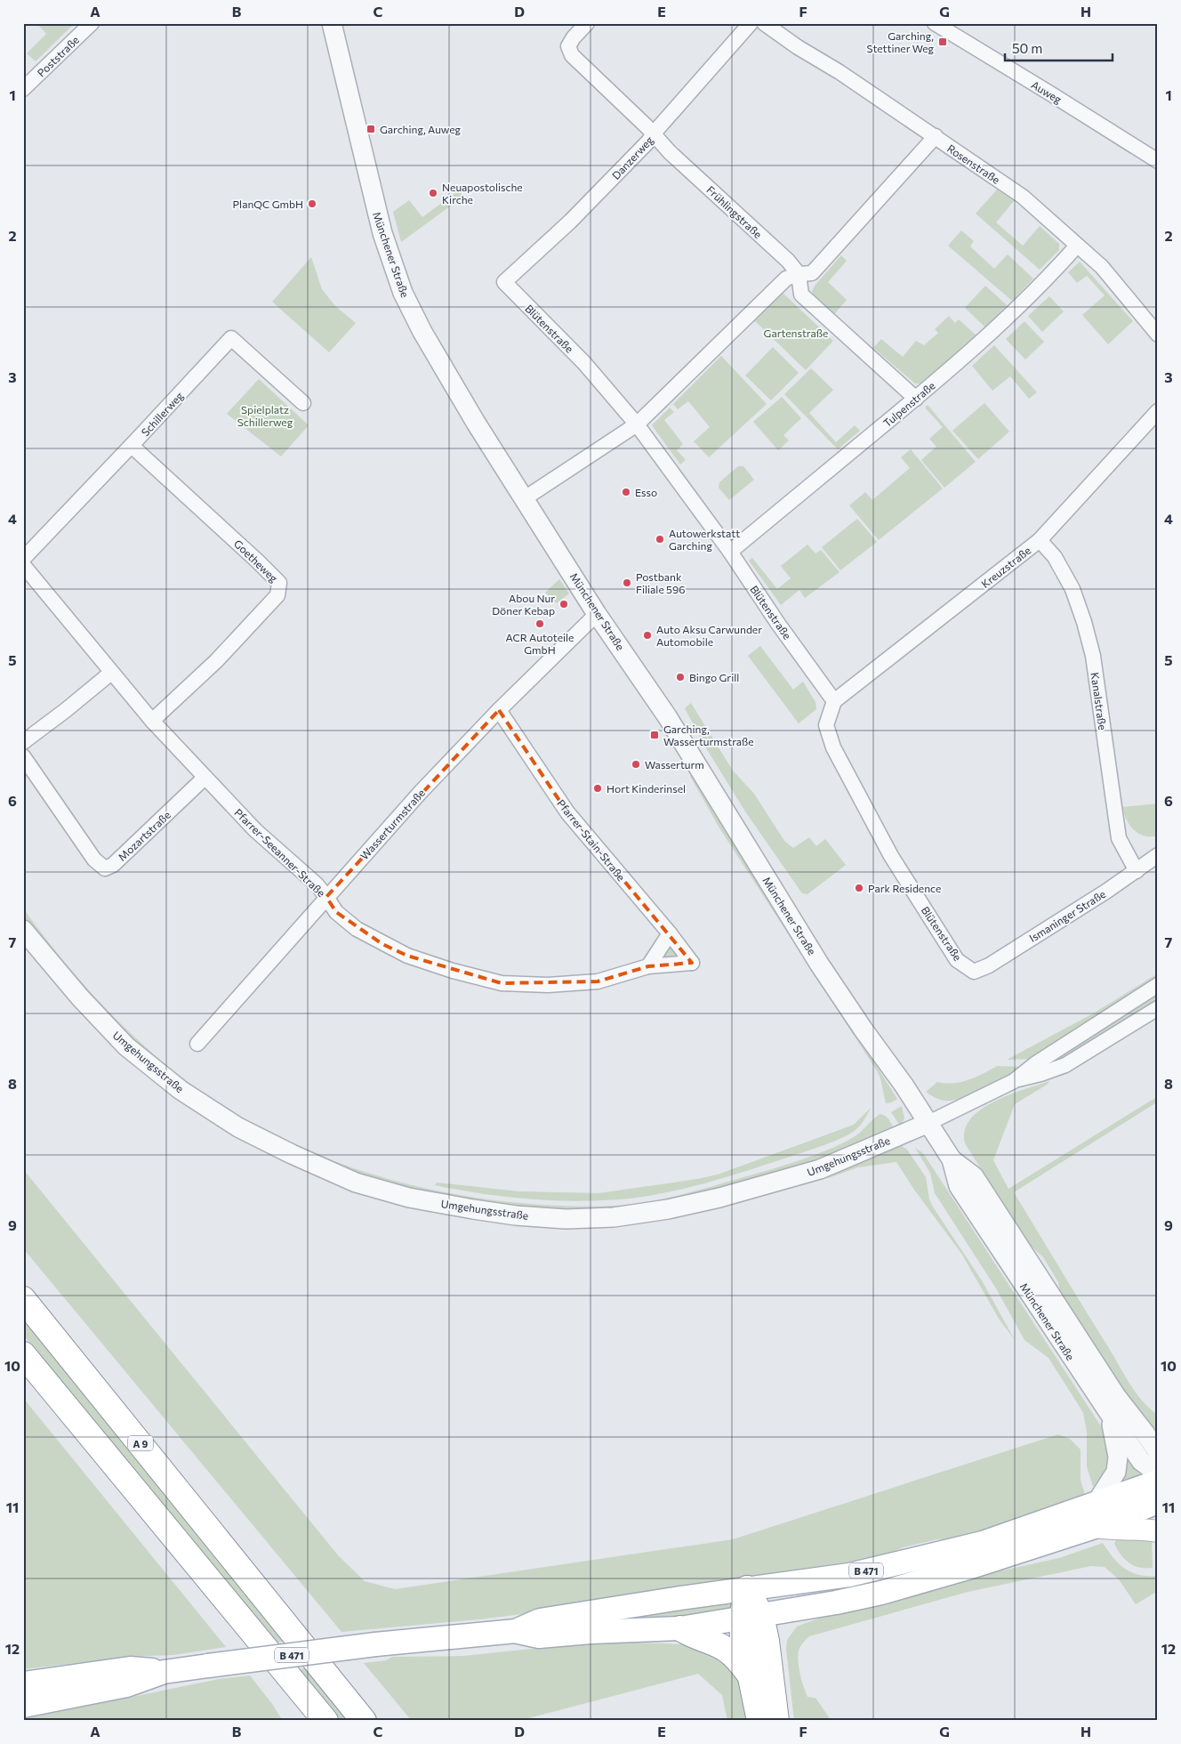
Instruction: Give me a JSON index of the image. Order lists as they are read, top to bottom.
{
  "streets": {
    "highway": ["A 9"],
    "main road": ["B 471"],
    "street": [
      "Poststraße",
      "Auweg",
      "Danzerweg",
      "Rosenstraße",
      "Frühlingstraße",
      "Münchener Straße",
      "Blütenstraße",
      "Tulpenstraße",
      "Schillerweg",
      "Goetheweg",
      "Kreuzstraße",
      "Kanalstraße",
      "Wasserturmstraße",
      "Mozartstraße",
      "Pfarrer-Stain-Straße",
      "Pfarrer-Seeanner-Straße",
      "Ismaninger Straße",
      "Umgehungsstraße"
    ]
  },
  "crossings": [
    ["Danzerweg", "Frühlingstraße"],
    ["Danzerweg", "Blütenstraße"],
    ["Rosenstraße", "Tulpenstraße"],
    ["Münchener Straße", "Wasserturmstraße"],
    ["Münchener Straße", "Umgehungsstraße"],
    ["Blütenstraße", "Tulpenstraße"],
    ["Blütenstraße", "Kreuzstraße"],
    ["Blütenstraße", "Ismaninger Straße"],
    ["Schillerweg", "Goetheweg"],
    ["Goetheweg", "Pfarrer-Seeanner-Straße"],
    ["Kreuzstraße", "Kanalstraße"],
    ["Kanalstraße", "Ismaninger Straße"],
    ["Wasserturmstraße", "Pfarrer-Stain-Straße"],
    ["Wasserturmstraße", "Pfarrer-Seeanner-Straße"],
    ["Mozartstraße", "Pfarrer-Seeanner-Straße"],
    ["Pfarrer-Stain-Straße", "Pfarrer-Seeanner-Straße"]
  ],
  "parks": ["Gartenstraße", "Spielplatz Schillerweg"],
  "places": {
    "transit": ["Garching, Stettiner Weg", "Garching, Auweg", "Garching, Wasserturmstraße"],
    "other": [
      "Neuapostolische Kirche",
      "PlanQC GmbH",
      "Esso",
      "Autowerkstatt Garching",
      "Postbank Filiale 596",
      "Abou Nur Döner Kebap",
      "ACR Autoteile GmbH",
      "Auto Aksu Carwunder Automobile",
      "Bingo Grill",
      "Wasserturm",
      "Hort Kinderinsel",
      "Park Residence"
    ]
  },
  "scale_bar": "50 m",
  "grid": {
    "columns": [
      "A",
      "B",
      "C",
      "D",
      "E",
      "F",
      "G",
      "H"
    ],
    "rows": [
      "1",
      "2",
      "3",
      "4",
      "5",
      "6",
      "7",
      "8",
      "9",
      "10",
      "11",
      "12"
    ]
  }
}
